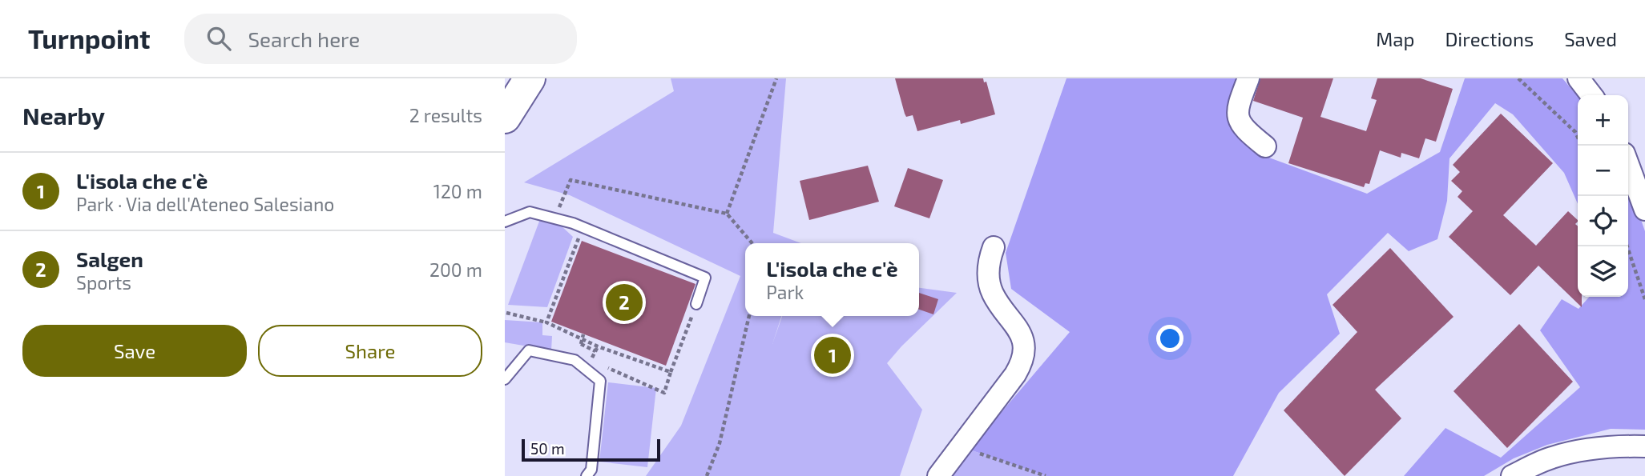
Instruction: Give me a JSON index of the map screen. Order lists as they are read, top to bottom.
{
  "scale_bar": "50 m",
  "page": {
    "header": "Turnpoint",
    "search": "Search here",
    "nav": ["Map", "Directions", "Saved"],
    "heading": ["Nearby", "2 results"],
    "map_buttons": ["+", "−"],
    "list": [
      {
        "mark": "1",
        "name": "L'isola che c'è",
        "note": "Park · Via dell'Ateneo Salesiano",
        "value": "120 m"
      },
      {
        "mark": "2",
        "name": "Salgen",
        "note": "Sports",
        "value": "200 m"
      }
    ],
    "popup": ["L'isola che c'è", "Park"],
    "pins": ["2", "1"],
    "buttons": ["Save", "Share"],
    "scale": "50 m"
  }
}
